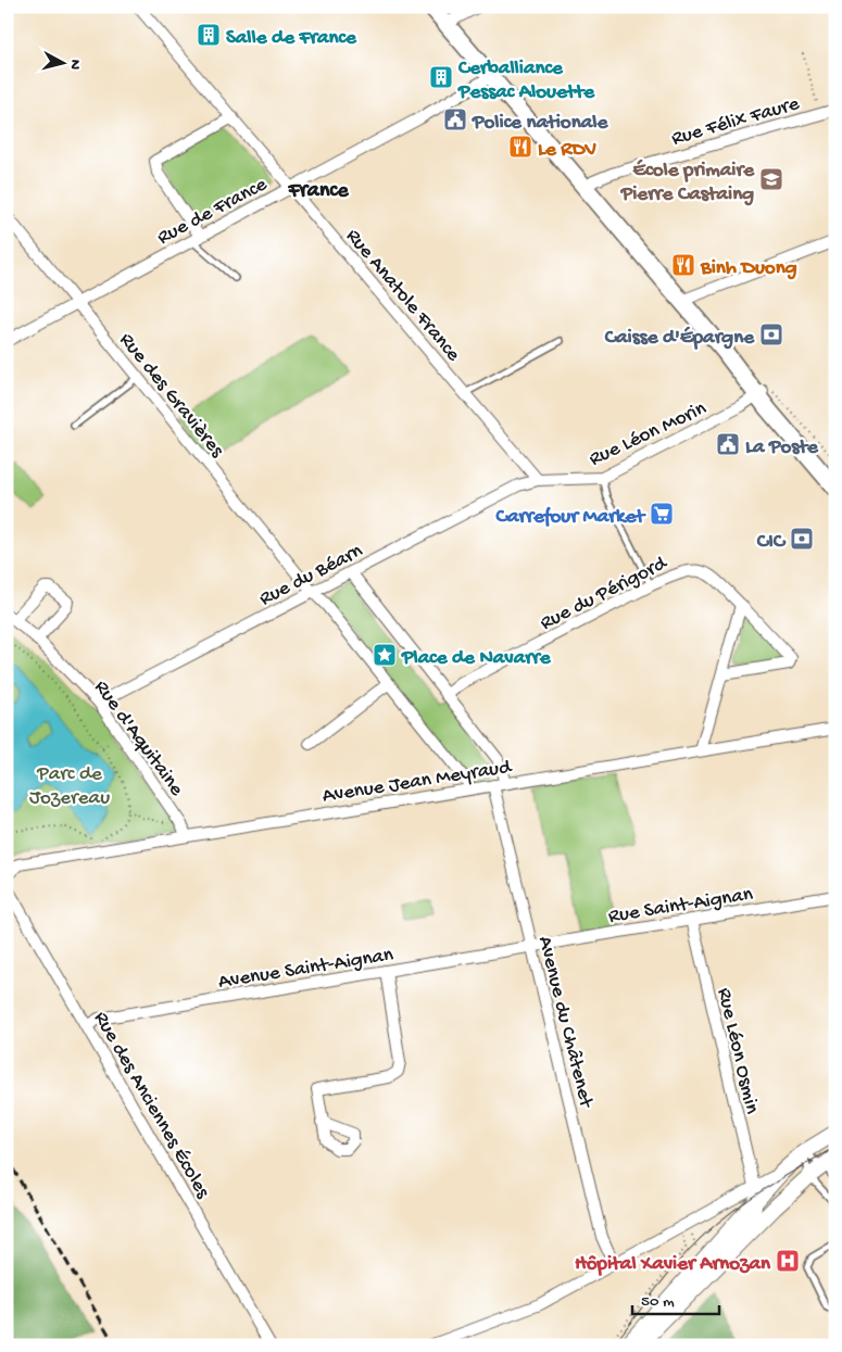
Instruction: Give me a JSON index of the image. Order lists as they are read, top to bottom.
{
  "streets": {
    "street": [
      "Rue Félix Faure",
      "Rue de France",
      "Rue Anatole France",
      "Rue des Gravières",
      "Rue Léon Morin",
      "Rue du Béarn",
      "Rue du Périgord",
      "Rue d'Aquitaine",
      "Avenue Jean Meyraud",
      "Rue Saint-Aignan",
      "Avenue Saint-Aignan",
      "Avenue du Châtenet",
      "Rue Léon Osmin",
      "Rue des Anciennes Écoles"
    ]
  },
  "crossings": [
    ["Rue de France", "Rue Anatole France"],
    ["Rue de France", "Rue des Gravières"],
    ["Rue Anatole France", "Rue Léon Morin"],
    ["Rue Anatole France", "Rue du Béarn"],
    ["Rue des Gravières", "Rue du Béarn"],
    ["Rue Léon Morin", "Rue du Béarn"],
    ["Rue du Béarn", "Rue d'Aquitaine"],
    ["Rue d'Aquitaine", "Avenue Jean Meyraud"],
    ["Avenue Jean Meyraud", "Avenue du Châtenet"],
    ["Rue Saint-Aignan", "Avenue Saint-Aignan"],
    ["Rue Saint-Aignan", "Avenue du Châtenet"],
    ["Rue Saint-Aignan", "Rue Léon Osmin"],
    ["Avenue Saint-Aignan", "Avenue du Châtenet"],
    ["Avenue Saint-Aignan", "Rue des Anciennes Écoles"]
  ],
  "districts": ["France"],
  "parks": ["Parc de Jozereau"],
  "places": {
    "building": ["Salle de France", "Cerballiance Pessac Alouette"],
    "public building": ["Police nationale", "La Poste"],
    "restaurant": ["Le RDV", "Binh Duong"],
    "school or university": ["École primaire Pierre Castaing"],
    "bank": ["Caisse d'Épargne", "CIC"],
    "supermarket": ["Carrefour Market"],
    "place": ["Place de Navarre"],
    "hospital": ["Hôpital Xavier Arnozan"]
  },
  "scale_bar": "50 m",
  "north": "right"
}
